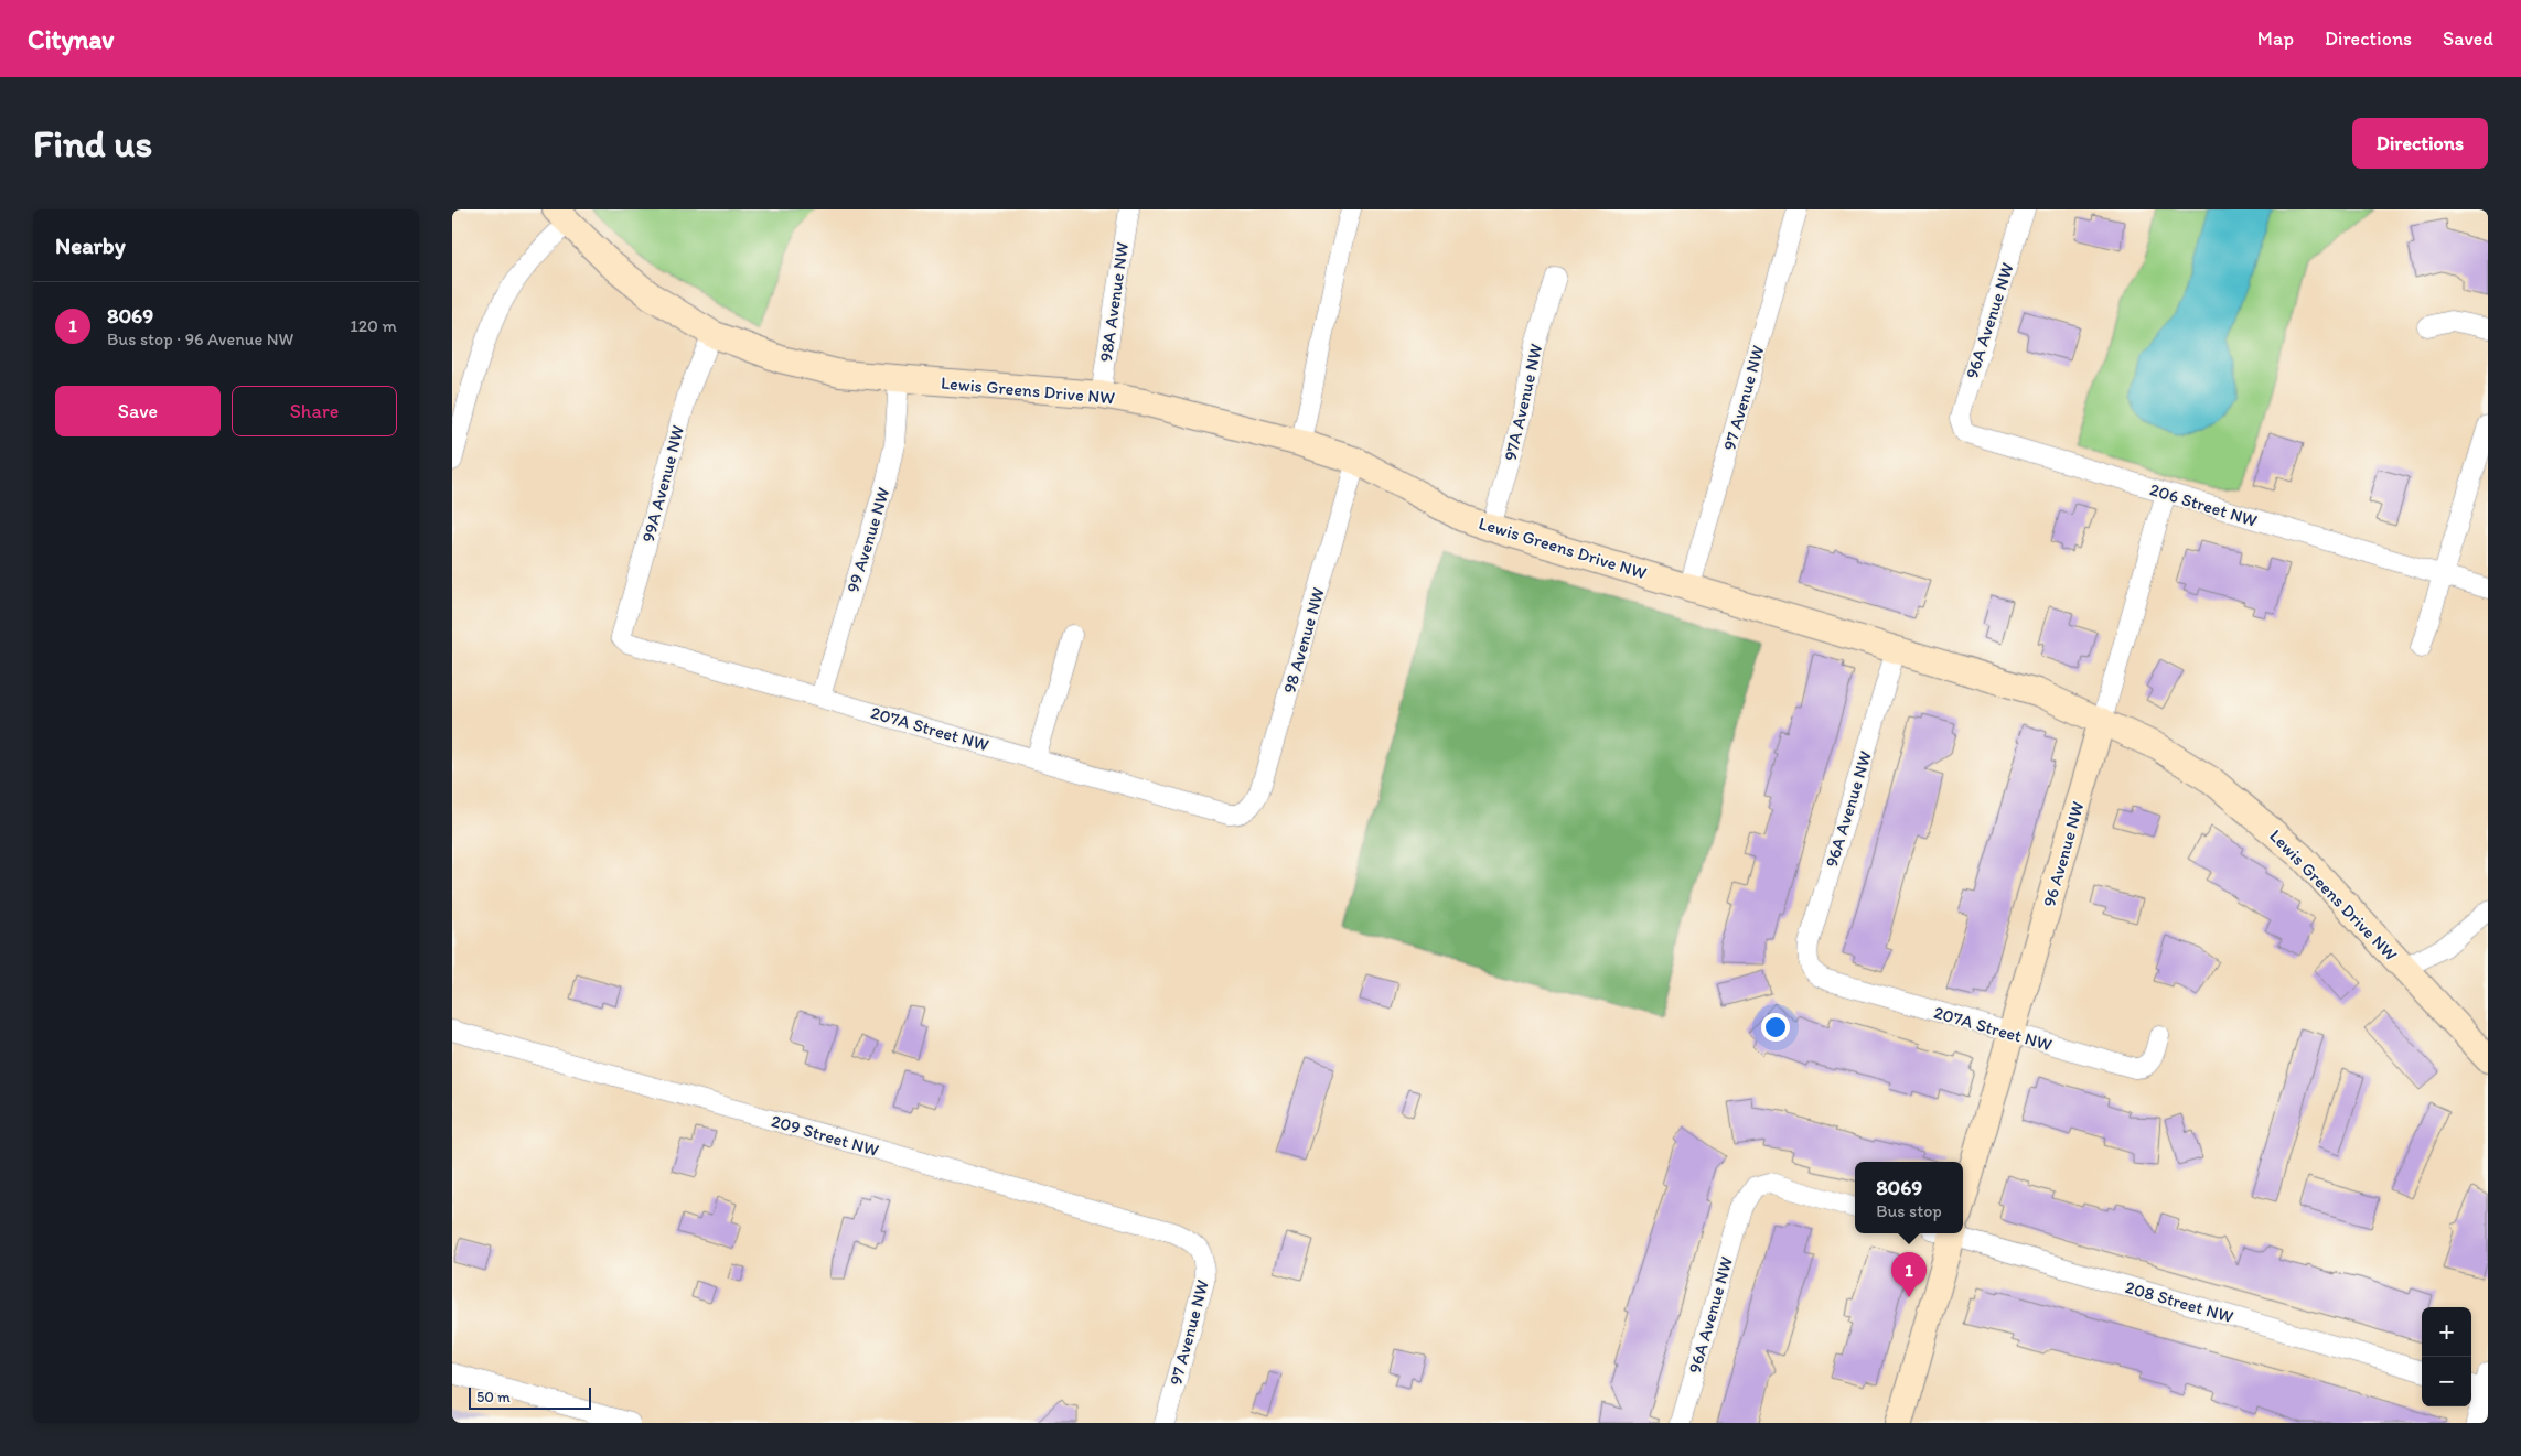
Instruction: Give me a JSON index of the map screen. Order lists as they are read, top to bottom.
{
  "streets": {
    "street": [
      "98A Avenue NW",
      "96A Avenue NW",
      "Lewis Greens Drive NW",
      "97 Avenue NW",
      "97A Avenue NW",
      "99A Avenue NW",
      "206 Street NW",
      "99 Avenue NW",
      "98 Avenue NW",
      "207A Street NW",
      "96 Avenue NW",
      "209 Street NW",
      "208 Street NW"
    ]
  },
  "crossings": [
    ["98A Avenue NW", "Lewis Greens Drive NW"],
    ["96A Avenue NW", "Lewis Greens Drive NW"],
    ["96A Avenue NW", "206 Street NW"],
    ["96A Avenue NW", "207A Street NW"],
    ["Lewis Greens Drive NW", "97 Avenue NW"],
    ["Lewis Greens Drive NW", "97A Avenue NW"],
    ["Lewis Greens Drive NW", "99A Avenue NW"],
    ["Lewis Greens Drive NW", "99 Avenue NW"],
    ["Lewis Greens Drive NW", "98 Avenue NW"],
    ["Lewis Greens Drive NW", "96 Avenue NW"],
    ["97 Avenue NW", "209 Street NW"],
    ["99A Avenue NW", "207A Street NW"],
    ["206 Street NW", "96 Avenue NW"],
    ["99 Avenue NW", "207A Street NW"],
    ["98 Avenue NW", "207A Street NW"],
    ["207A Street NW", "96 Avenue NW"]
  ],
  "scale_bar": "50 m",
  "page": {
    "header": "Citynav",
    "nav": ["Map", "Directions", "Saved"],
    "buttons": [
      "Directions",
      ["Save", "Share"]
    ],
    "title": "Find us",
    "heading": "Nearby",
    "list": [
      {
        "mark": "1",
        "name": "8069",
        "note": "Bus stop · 96 Avenue NW",
        "value": "120 m"
      }
    ],
    "popup": ["8069", "Bus stop"],
    "pins": "1",
    "map_buttons": ["+", "−"],
    "scale": "50 m"
  }
}
